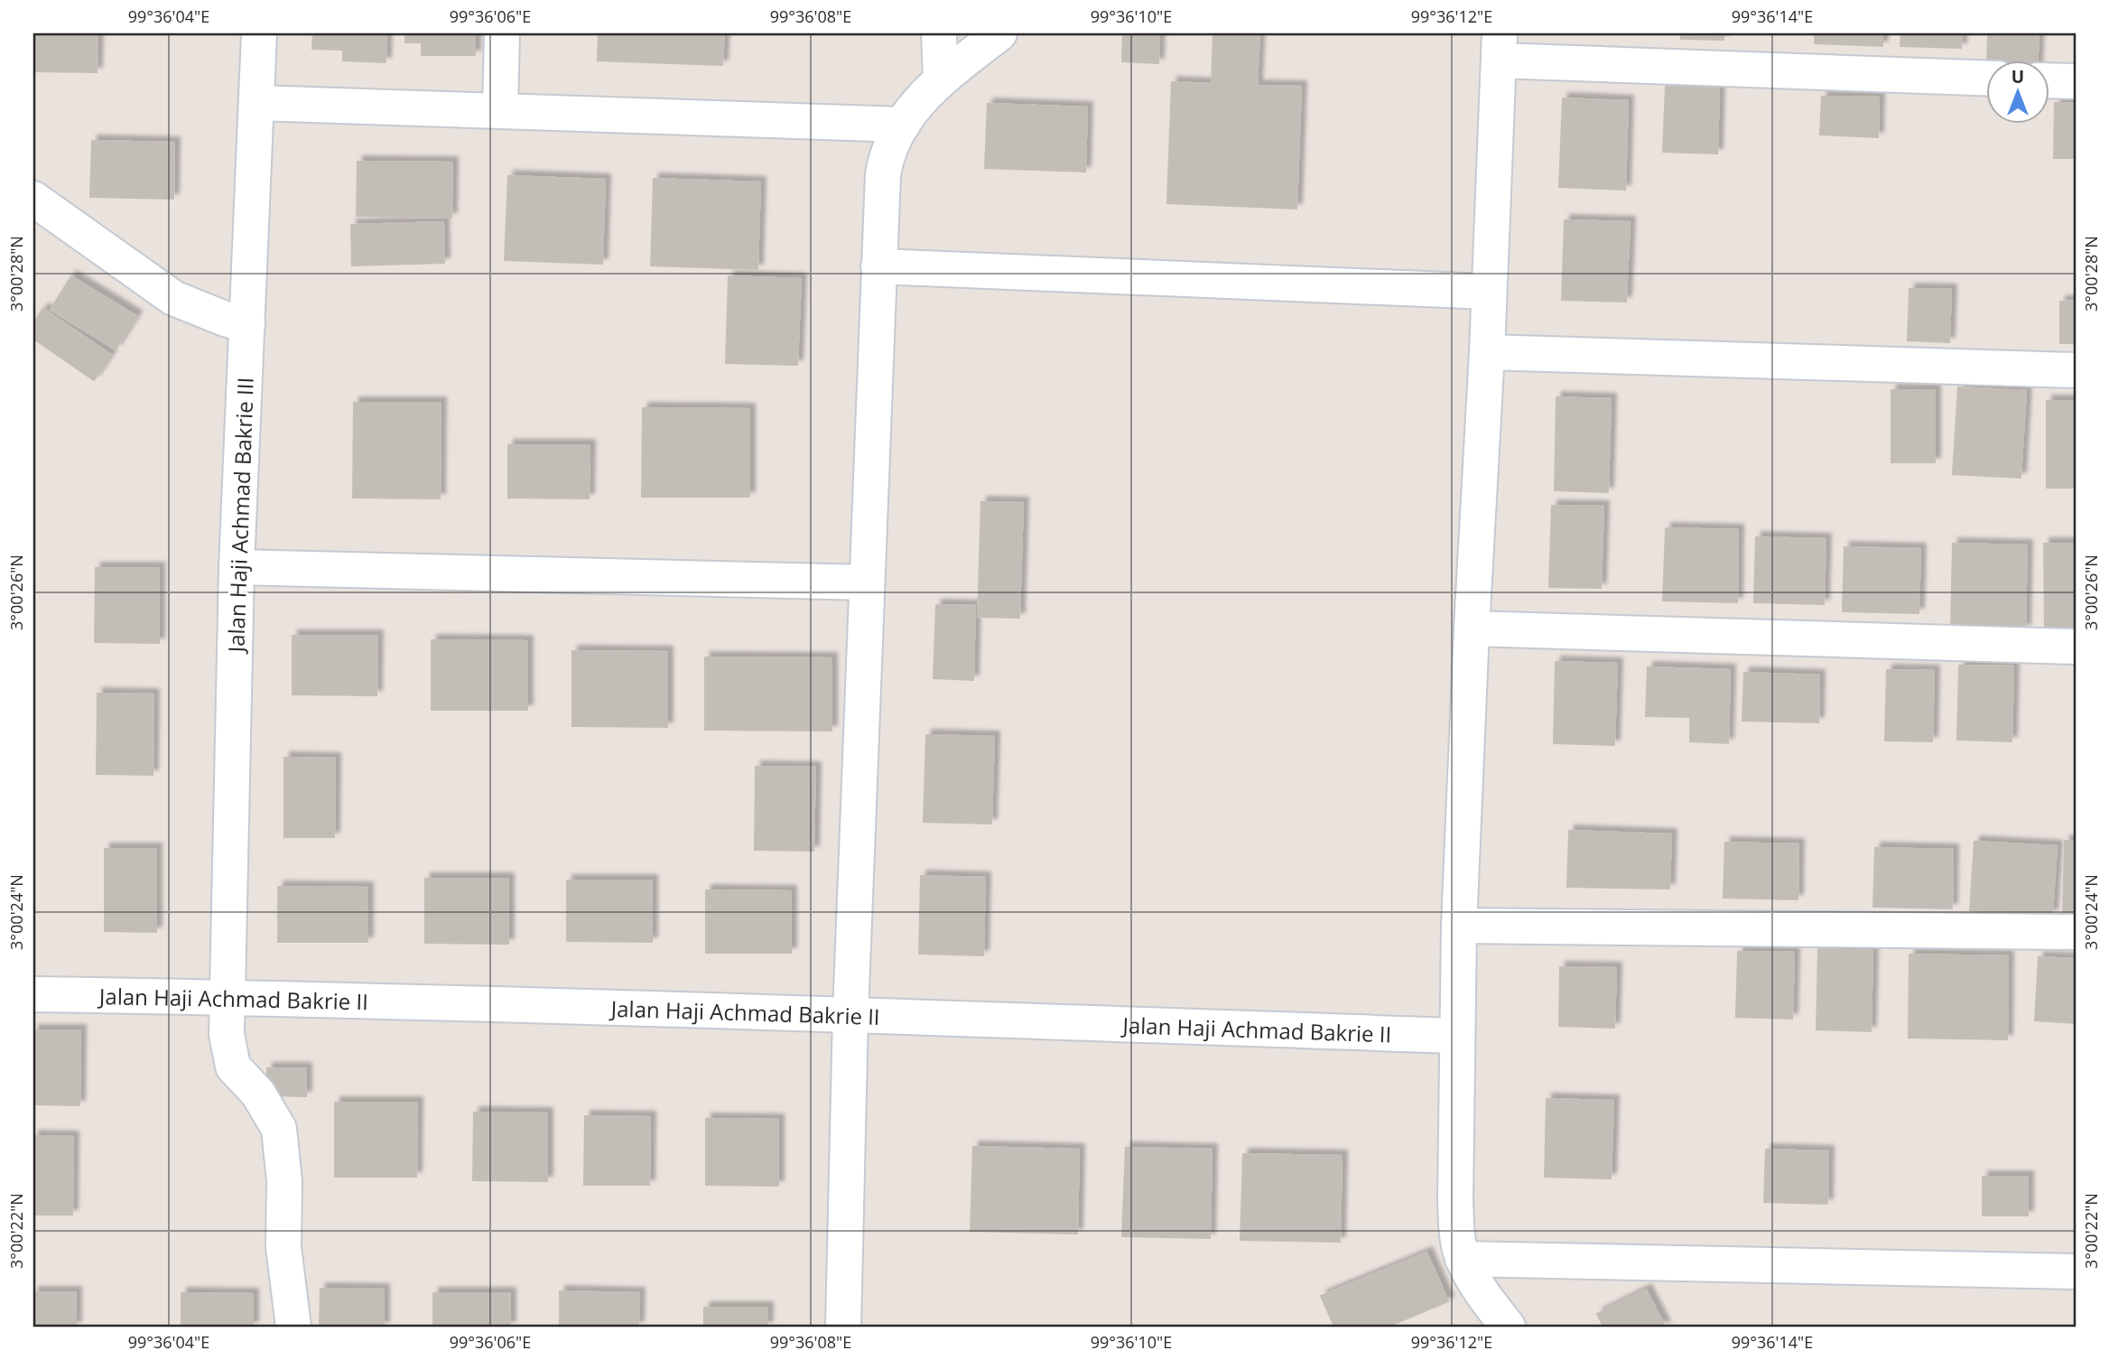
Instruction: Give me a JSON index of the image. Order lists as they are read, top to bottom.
{
  "streets": {
    "street": ["Jalan Haji Achmad Bakrie III", "Jalan Haji Achmad Bakrie II"]
  },
  "crossings": [
    ["Jalan Haji Achmad Bakrie III", "Jalan Haji Achmad Bakrie II"]
  ],
  "north": "top",
  "coordinates": [
    "99°36'04\"E",
    "99°36'06\"E",
    "99°36'08\"E",
    "99°36'10\"E",
    "99°36'12\"E",
    "99°36'14\"E",
    "3°00'28\"N",
    "3°00'26\"N",
    "3°00'24\"N",
    "3°00'22\"N"
  ]
}
